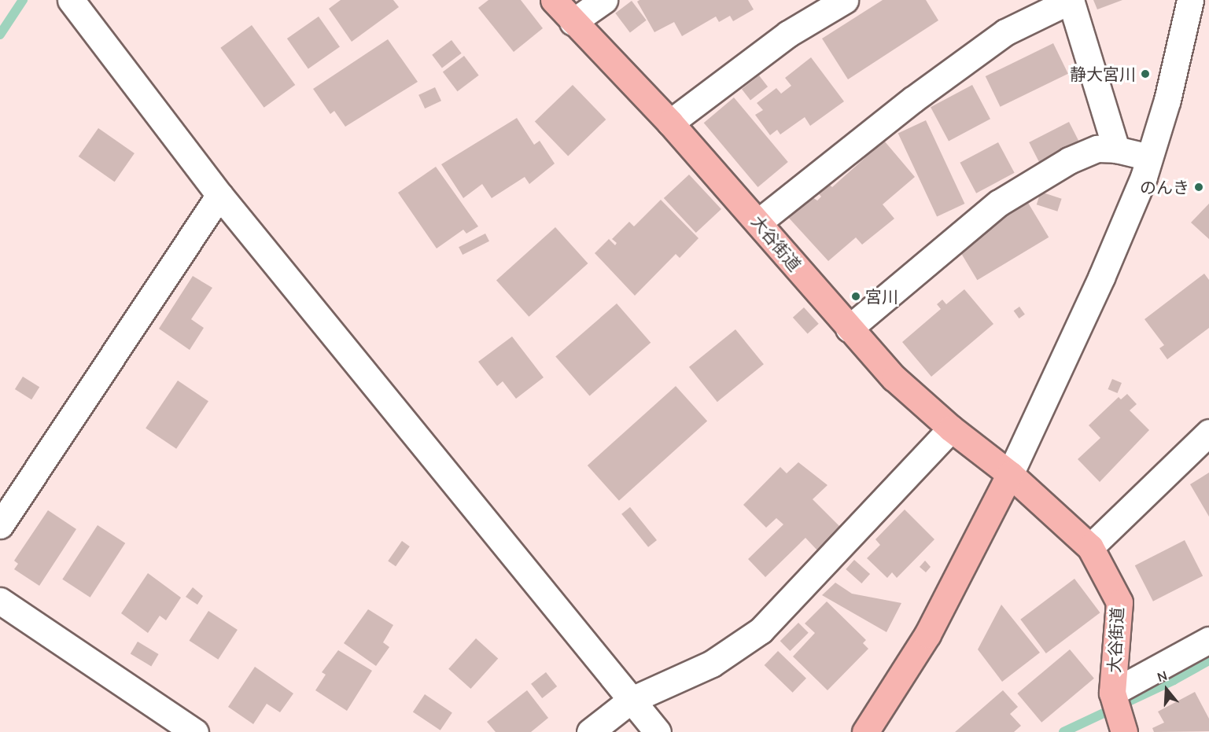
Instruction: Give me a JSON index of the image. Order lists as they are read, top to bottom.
{
  "streets": {
    "main road": ["大谷街道"]
  },
  "places": ["静大宮川", "のんき", "宮川"],
  "north": "top"
}
